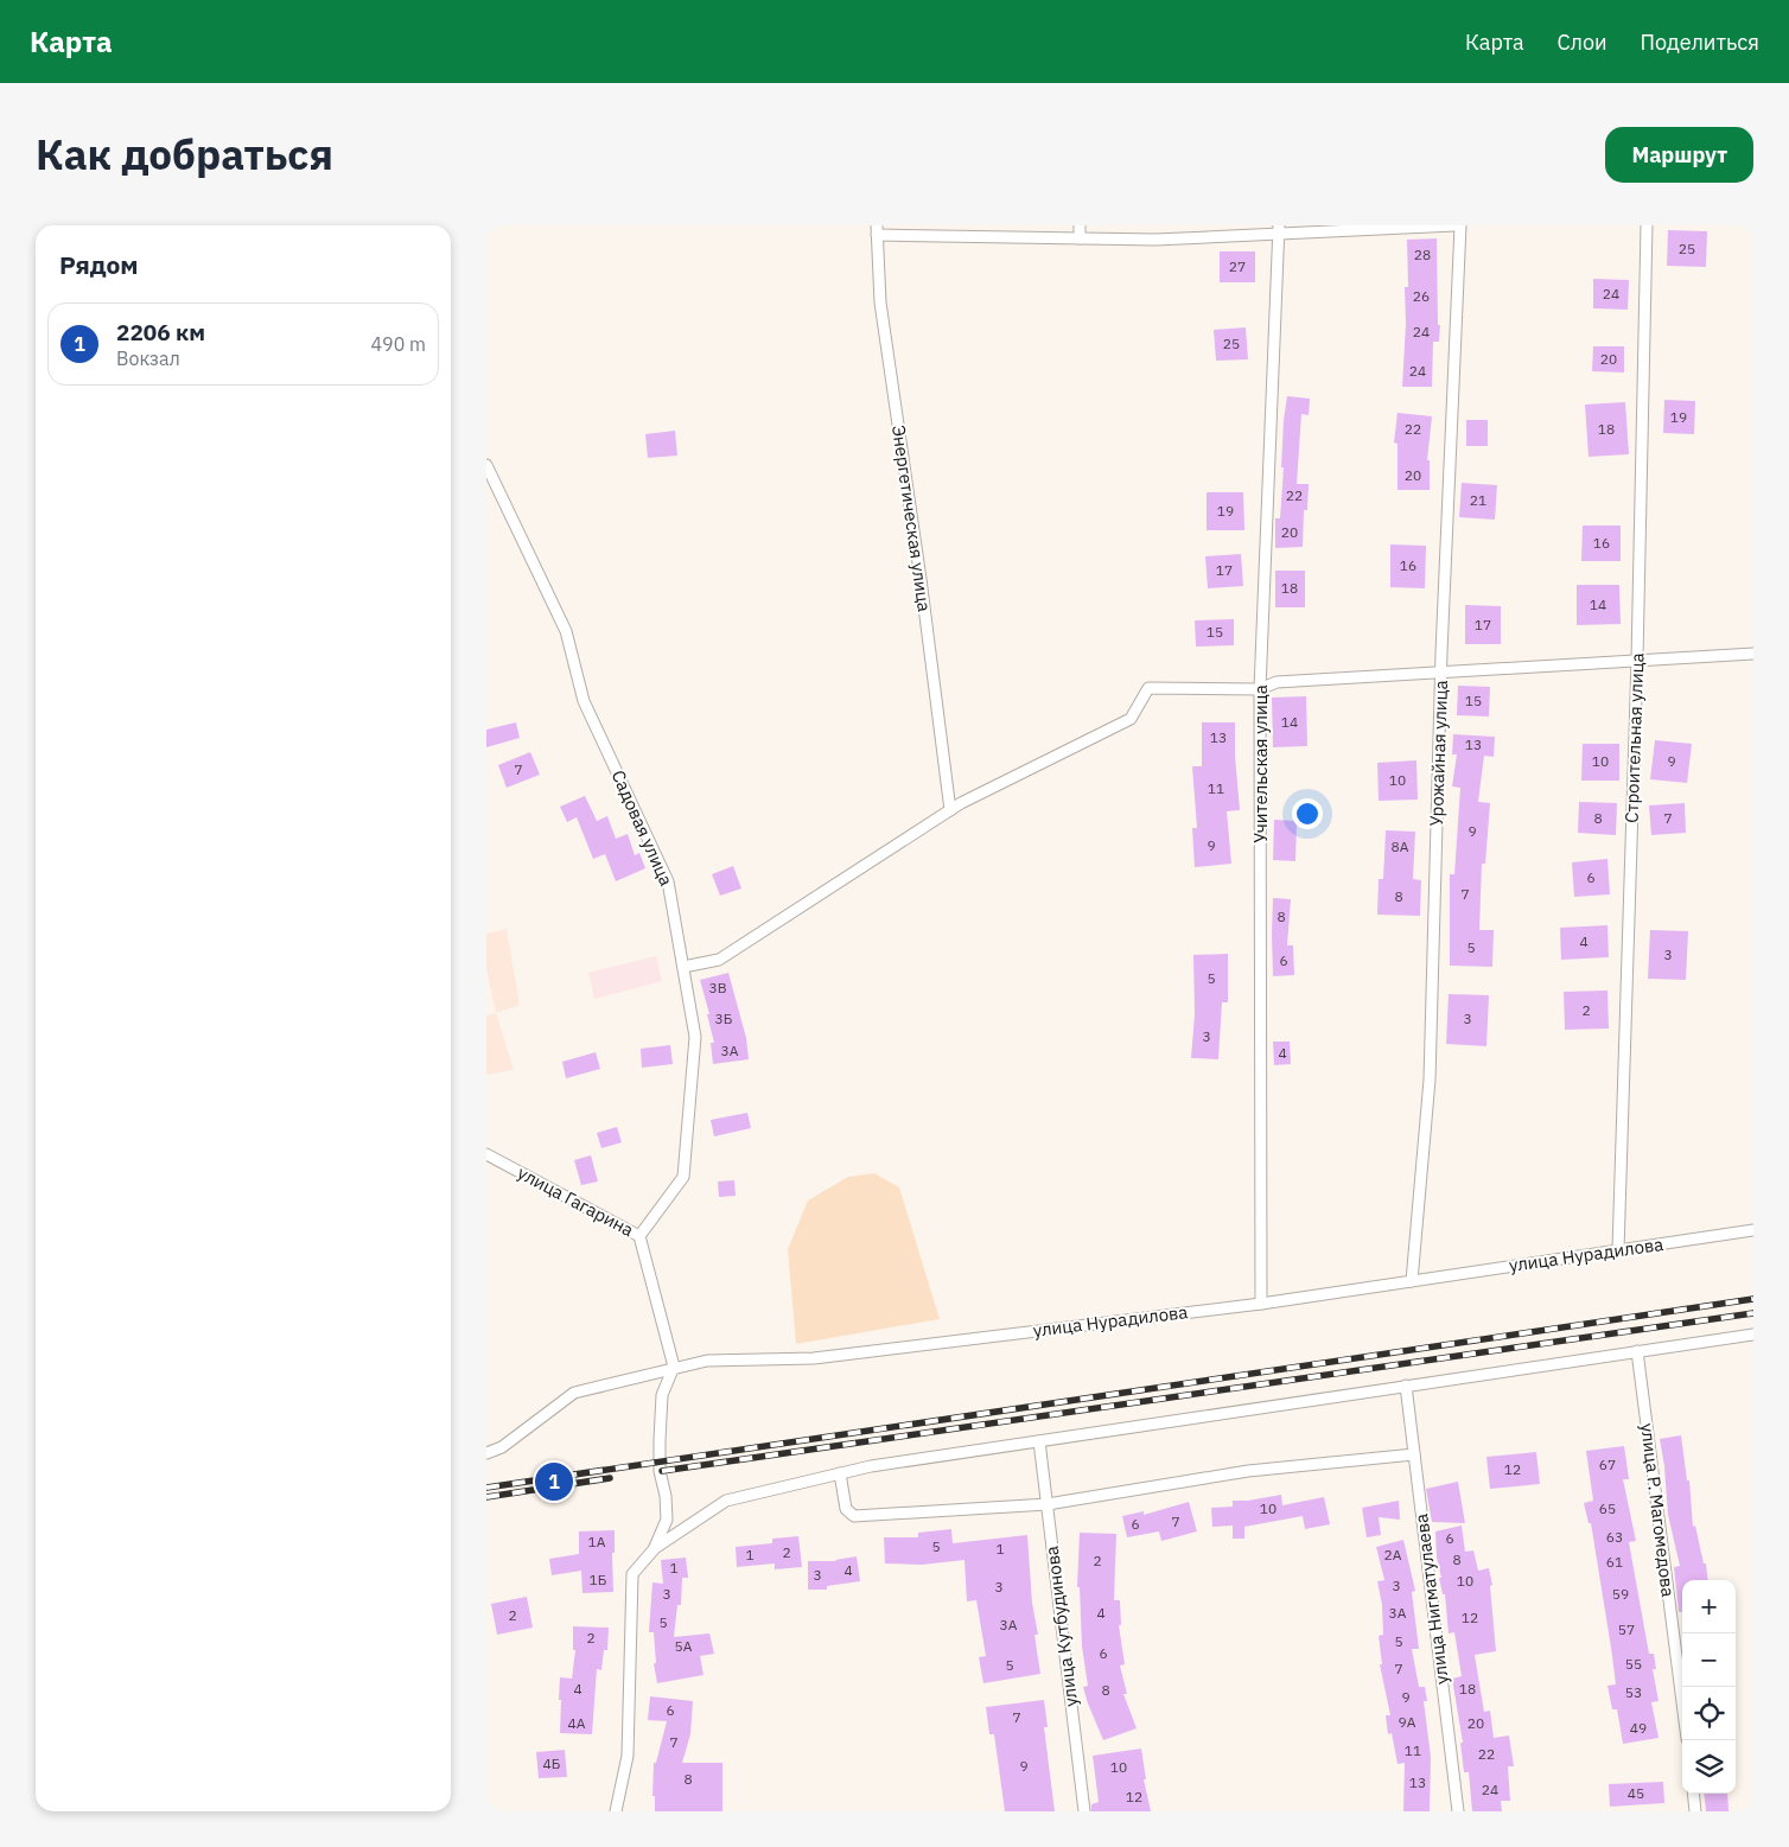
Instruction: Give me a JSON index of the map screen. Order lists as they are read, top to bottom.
{
  "streets": {
    "street": [
      "Энергетическая улица",
      "Строительная улица",
      "Урожайная улица",
      "Учительская улица",
      "Садовая улица",
      "улица Гагарина",
      "улица Нурадилова",
      "улица Р. Магомедова",
      "улица Нигматулаева",
      "улица Кутбудинова"
    ]
  },
  "crossings": [
    ["Строительная улица", "улица Нурадилова"],
    ["Урожайная улица", "улица Нурадилова"],
    ["Учительская улица", "улица Нурадилова"],
    ["Садовая улица", "улица Гагарина"],
    ["улица Гагарина", "улица Нурадилова"]
  ],
  "house_numbers": [
    "25",
    "28",
    "27",
    "24",
    "26",
    "24",
    "25",
    "20",
    "24",
    "19",
    "22",
    "18",
    "20",
    "22",
    "21",
    "19",
    "20",
    "16",
    "16",
    "17",
    "18",
    "14",
    "17",
    "15",
    "15",
    "14",
    "13",
    "13",
    "10",
    "9",
    "7",
    "10",
    "11",
    "8",
    "7",
    "9",
    "9",
    "8А",
    "6",
    "7",
    "8",
    "8",
    "4",
    "5",
    "3",
    "6",
    "5",
    "3В",
    "2",
    "3Б",
    "3",
    "3",
    "3А",
    "4",
    "67",
    "12",
    "10",
    "65",
    "7",
    "6",
    "63",
    "6",
    "1А",
    "5",
    "1",
    "2",
    "1",
    "2А",
    "8",
    "2",
    "61",
    "1",
    "4",
    "3",
    "1Б",
    "10",
    "3",
    "3",
    "3",
    "59",
    "4",
    "3А",
    "2",
    "12",
    "5",
    "3А",
    "57",
    "2",
    "5",
    "5А",
    "6",
    "55",
    "5",
    "7",
    "4",
    "18",
    "8",
    "53",
    "9",
    "6",
    "7",
    "9А",
    "4А",
    "20",
    "49",
    "7",
    "11",
    "22",
    "4Б",
    "9",
    "10",
    "8",
    "13",
    "24",
    "45",
    "12"
  ],
  "page": {
    "header": "Карта",
    "nav": ["Карта", "Слои", "Поделиться"],
    "title": "Как добраться",
    "buttons": "Маршрут",
    "heading": "Рядом",
    "list": [
      {
        "mark": "1",
        "name": "2206 км",
        "note": "Вокзал",
        "value": "490 m"
      }
    ],
    "pins": "1",
    "map_buttons": ["+", "−"]
  }
}
